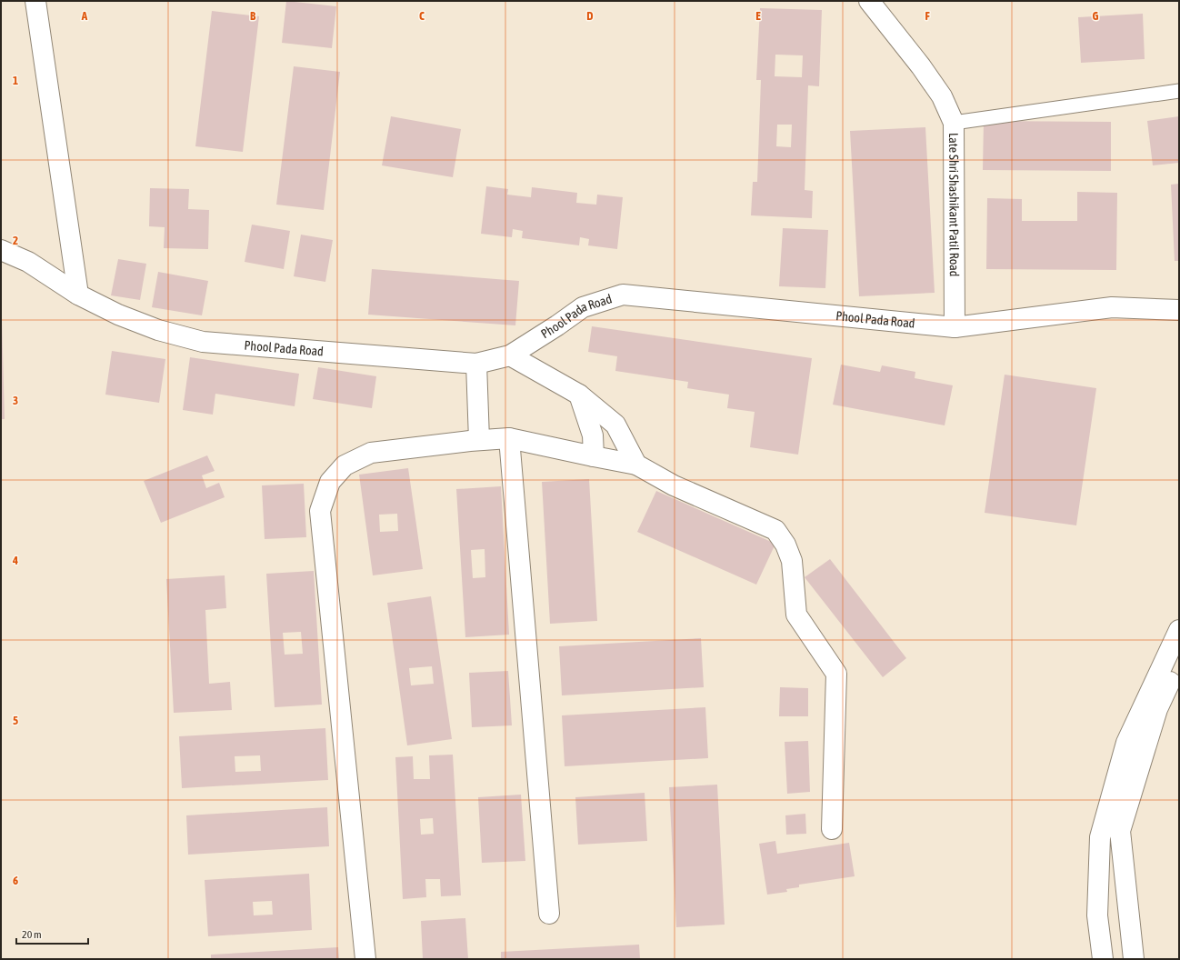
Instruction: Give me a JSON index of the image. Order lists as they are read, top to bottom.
{
  "streets": {
    "street": ["Late Shri Shashikant Patil Road", "Phool Pada Road"]
  },
  "crossings": [
    ["Late Shri Shashikant Patil Road", "Phool Pada Road"]
  ],
  "scale_bar": "20 m",
  "grid": {
    "columns": [
      "A",
      "B",
      "C",
      "D",
      "E",
      "F",
      "G"
    ],
    "rows": [
      "1",
      "2",
      "3",
      "4",
      "5",
      "6"
    ]
  }
}
